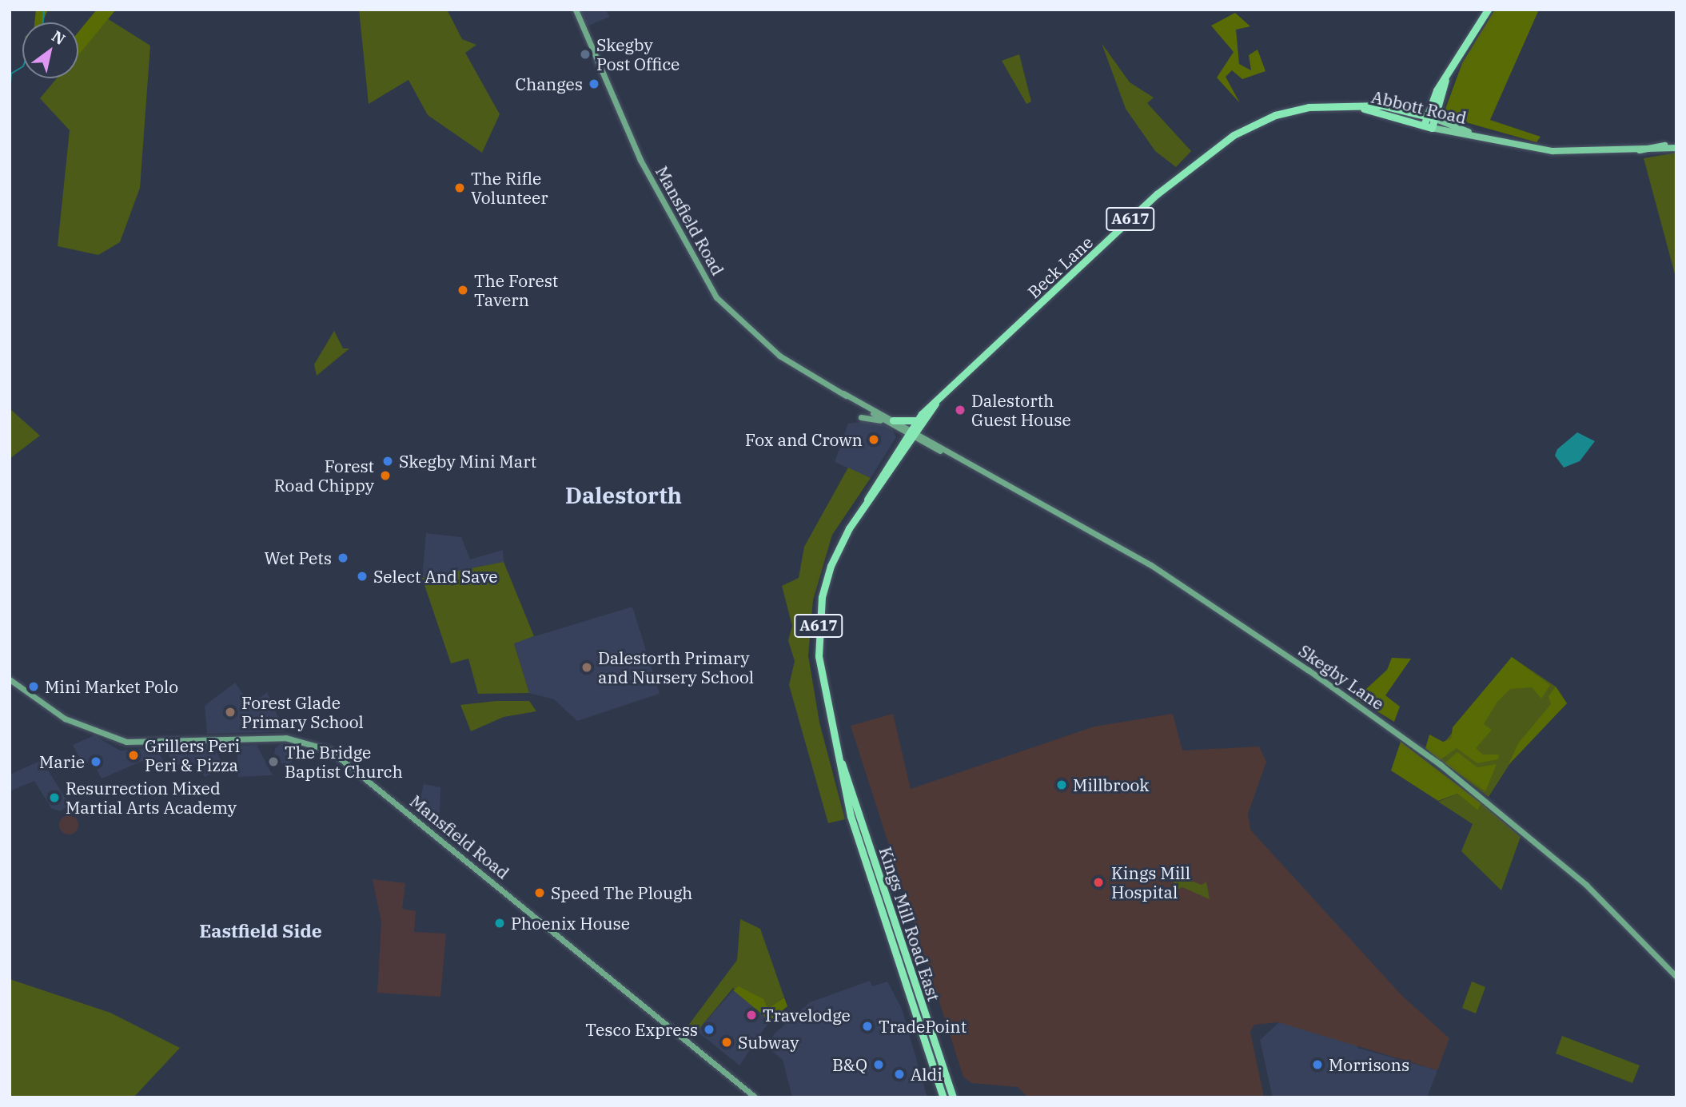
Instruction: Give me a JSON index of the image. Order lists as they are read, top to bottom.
{
  "streets": {
    "highway": [
      "Abbott Road",
      "A617",
      "Beck Lane",
      "Kings Mill Road East"
    ],
    "main road": ["Mansfield Road", "Skegby Lane"]
  },
  "crossings": [
    ["Abbott Road", "Beck Lane"],
    ["Mansfield Road", "Beck Lane"],
    ["Mansfield Road", "Skegby Lane"],
    ["Mansfield Road", "Kings Mill Road East"],
    ["Beck Lane", "Skegby Lane"],
    ["Beck Lane", "Kings Mill Road East"],
    ["Skegby Lane", "Kings Mill Road East"]
  ],
  "districts": ["Dalestorth", "Eastfield Side"],
  "places": [
    "Skegby Post Office",
    "Changes",
    "The Rifle Volunteer",
    "The Forest Tavern",
    "Dalestorth Guest House",
    "Fox and Crown",
    "Skegby Mini Mart",
    "Forest Road Chippy",
    "Wet Pets",
    "Select And Save",
    "Dalestorth Primary and Nursery School",
    "Mini Market Polo",
    "Forest Glade Primary School",
    "Grillers Peri Peri & Pizza",
    "Marie",
    "The Bridge Baptist Church",
    "Millbrook",
    "Resurrection Mixed Martial Arts Academy",
    "Kings Mill Hospital",
    "Speed The Plough",
    "Phoenix House",
    "Travelodge",
    "TradePoint",
    "Tesco Express",
    "Subway",
    "B&Q",
    "Morrisons",
    "Aldi"
  ],
  "north": "top right"
}
